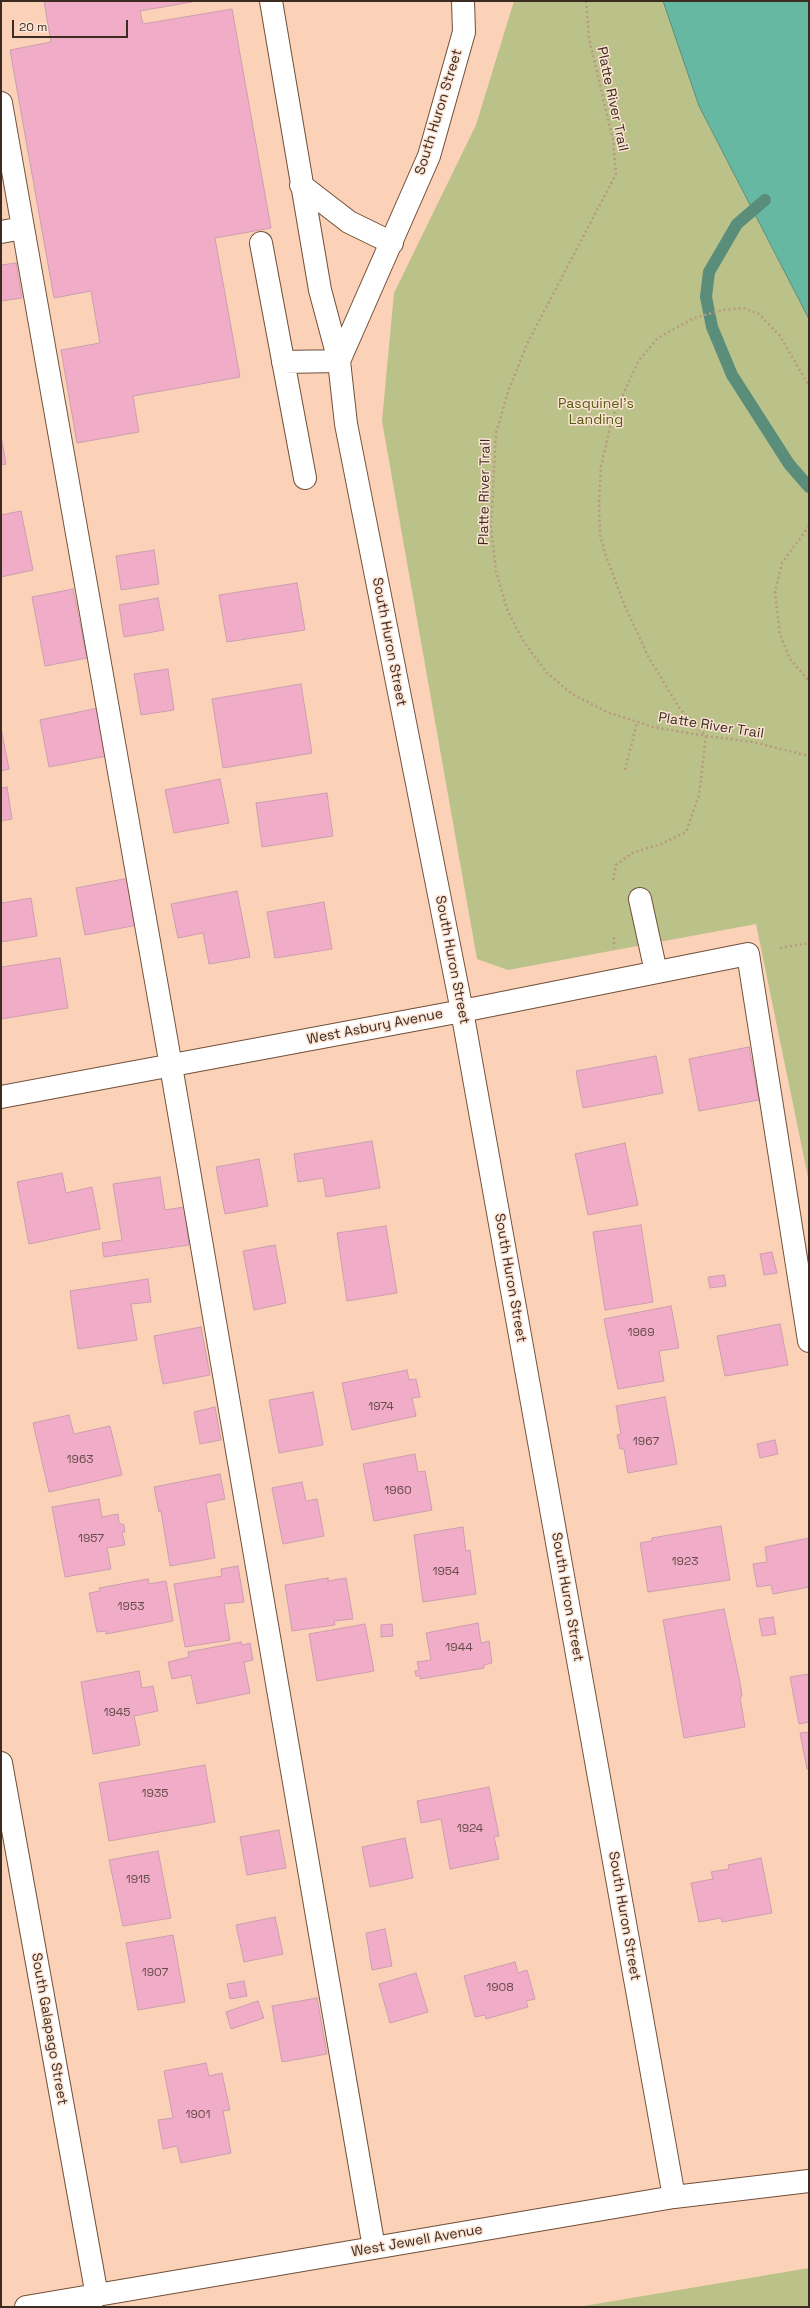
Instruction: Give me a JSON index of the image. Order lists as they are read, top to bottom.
{
  "streets": {
    "street": [
      "South Huron Street",
      "West Asbury Avenue",
      "South Galapago Street",
      "West Jewell Avenue"
    ],
    "path": ["Platte River Trail"]
  },
  "crossings": [
    ["South Huron Street", "West Asbury Avenue"],
    ["South Huron Street", "West Jewell Avenue"],
    ["South Galapago Street", "West Jewell Avenue"]
  ],
  "parks": ["Pasquinel's Landing"],
  "house_numbers": [
    "1969",
    "1974",
    "1967",
    "1963",
    "1960",
    "1957",
    "1923",
    "1954",
    "1953",
    "1944",
    "1945",
    "1935",
    "1924",
    "1915",
    "1907",
    "1908",
    "1901"
  ],
  "scale_bar": "20 m"
}
